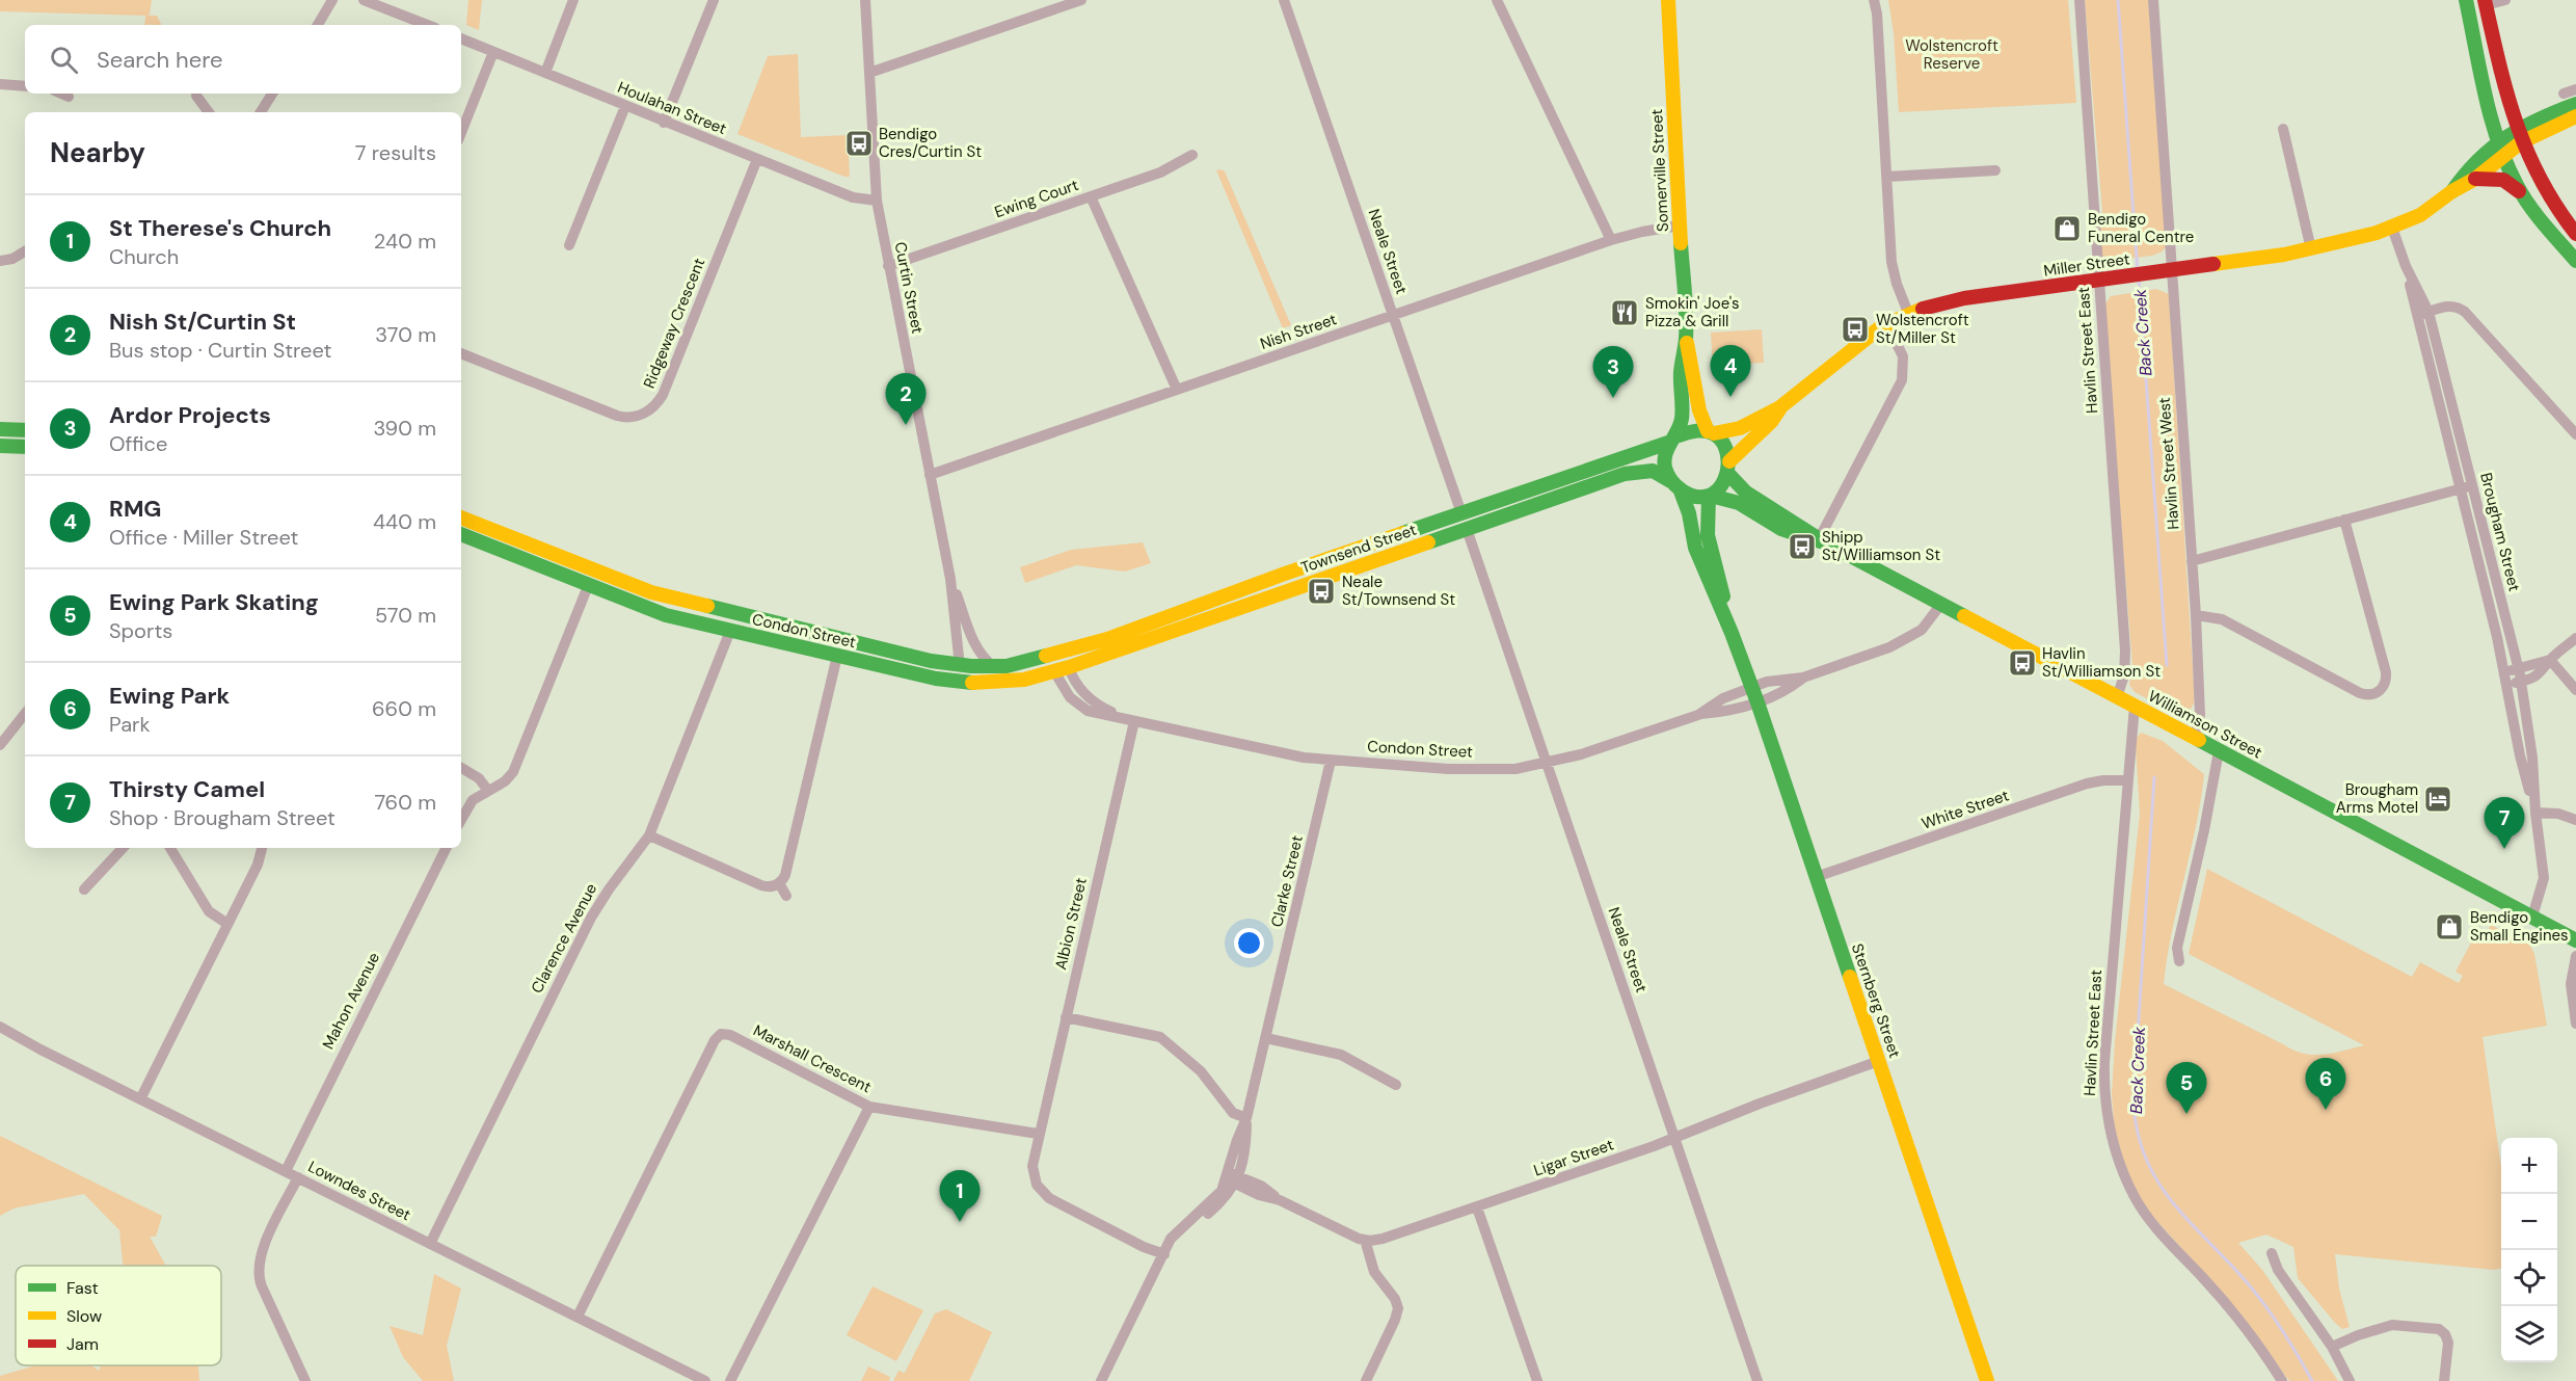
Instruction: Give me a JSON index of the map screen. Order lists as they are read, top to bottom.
{
  "streets": {
    "main road": [
      "Somerville Street",
      "Miller Street",
      "Townsend Street",
      "Condon Street",
      "Williamson Street",
      "Clarence Avenue",
      "Sternberg Street"
    ],
    "street": [
      "Houlahan Street",
      "Ewing Court",
      "Neale Street",
      "Curtin Street",
      "Ridgeway Crescent",
      "Nish Street",
      "Havlin Street East",
      "Havlin Street West",
      "Brougham Street",
      "White Street",
      "Clarke Street",
      "Albion Street",
      "Mahon Avenue",
      "Marshall Crescent",
      "Ligar Street",
      "Lowndes Street"
    ]
  },
  "crossings": [
    ["Houlahan Street", "Curtin Street"],
    ["Houlahan Street", "Ridgeway Crescent"],
    ["Somerville Street", "Miller Street"],
    ["Somerville Street", "Nish Street"],
    ["Somerville Street", "Townsend Street"],
    ["Somerville Street", "Williamson Street"],
    ["Somerville Street", "Sternberg Street"],
    ["Ewing Court", "Curtin Street"],
    ["Neale Street", "Nish Street"],
    ["Neale Street", "Townsend Street"],
    ["Neale Street", "Condon Street"],
    ["Neale Street", "Ligar Street"],
    ["Miller Street", "Havlin Street East"],
    ["Miller Street", "Havlin Street West"],
    ["Miller Street", "Brougham Street"],
    ["Miller Street", "Townsend Street"],
    ["Miller Street", "Williamson Street"],
    ["Miller Street", "Sternberg Street"],
    ["Curtin Street", "Nish Street"],
    ["Curtin Street", "Condon Street"],
    ["Havlin Street East", "Williamson Street"],
    ["Havlin Street East", "White Street"],
    ["Havlin Street West", "Williamson Street"],
    ["Brougham Street", "Williamson Street"],
    ["Townsend Street", "Condon Street"],
    ["Townsend Street", "Williamson Street"],
    ["Townsend Street", "Sternberg Street"],
    ["Condon Street", "Williamson Street"],
    ["Condon Street", "Clarke Street"],
    ["Condon Street", "Albion Street"],
    ["Condon Street", "Clarence Avenue"],
    ["Condon Street", "Sternberg Street"],
    ["Williamson Street", "Sternberg Street"],
    ["White Street", "Sternberg Street"],
    ["Clarke Street", "Albion Street"],
    ["Clarke Street", "Marshall Crescent"],
    ["Albion Street", "Marshall Crescent"],
    ["Clarence Avenue", "Lowndes Street"],
    ["Mahon Avenue", "Lowndes Street"],
    ["Sternberg Street", "Ligar Street"],
    ["Marshall Crescent", "Lowndes Street"]
  ],
  "water": ["Back Creek"],
  "parks": ["Wolstencroft Reserve"],
  "places": {
    "bus stop": [
      "Bendigo Cres/Curtin St",
      "Wolstencroft St/Miller St",
      "Shipp St/Williamson St",
      "Neale St/Townsend St",
      "Havlin St/Williamson St"
    ],
    "shop": ["Bendigo Funeral Centre", "Bendigo Small Engines"],
    "restaurant": ["Smokin' Joe's Pizza & Grill"],
    "hotel": ["Brougham Arms Motel"]
  },
  "legend": ["Fast", "Slow", "Jam"],
  "page": {
    "search": "Search here",
    "heading": ["Nearby", "7 results"],
    "list": [
      {
        "mark": "1",
        "name": "St Therese's Church",
        "note": "Church",
        "value": "240 m"
      },
      {
        "mark": "2",
        "name": "Nish St/Curtin St",
        "note": "Bus stop · Curtin Street",
        "value": "370 m"
      },
      {
        "mark": "3",
        "name": "Ardor Projects",
        "note": "Office",
        "value": "390 m"
      },
      {
        "mark": "4",
        "name": "RMG",
        "note": "Office · Miller Street",
        "value": "440 m"
      },
      {
        "mark": "5",
        "name": "Ewing Park Skating",
        "note": "Sports",
        "value": "570 m"
      },
      {
        "mark": "6",
        "name": "Ewing Park",
        "note": "Park",
        "value": "660 m"
      },
      {
        "mark": "7",
        "name": "Thirsty Camel",
        "note": "Shop · Brougham Street",
        "value": "760 m"
      }
    ],
    "pins": [
      "4",
      "3",
      "2",
      "7",
      "6",
      "5",
      "1"
    ],
    "map_buttons": ["+", "−"]
  }
}
